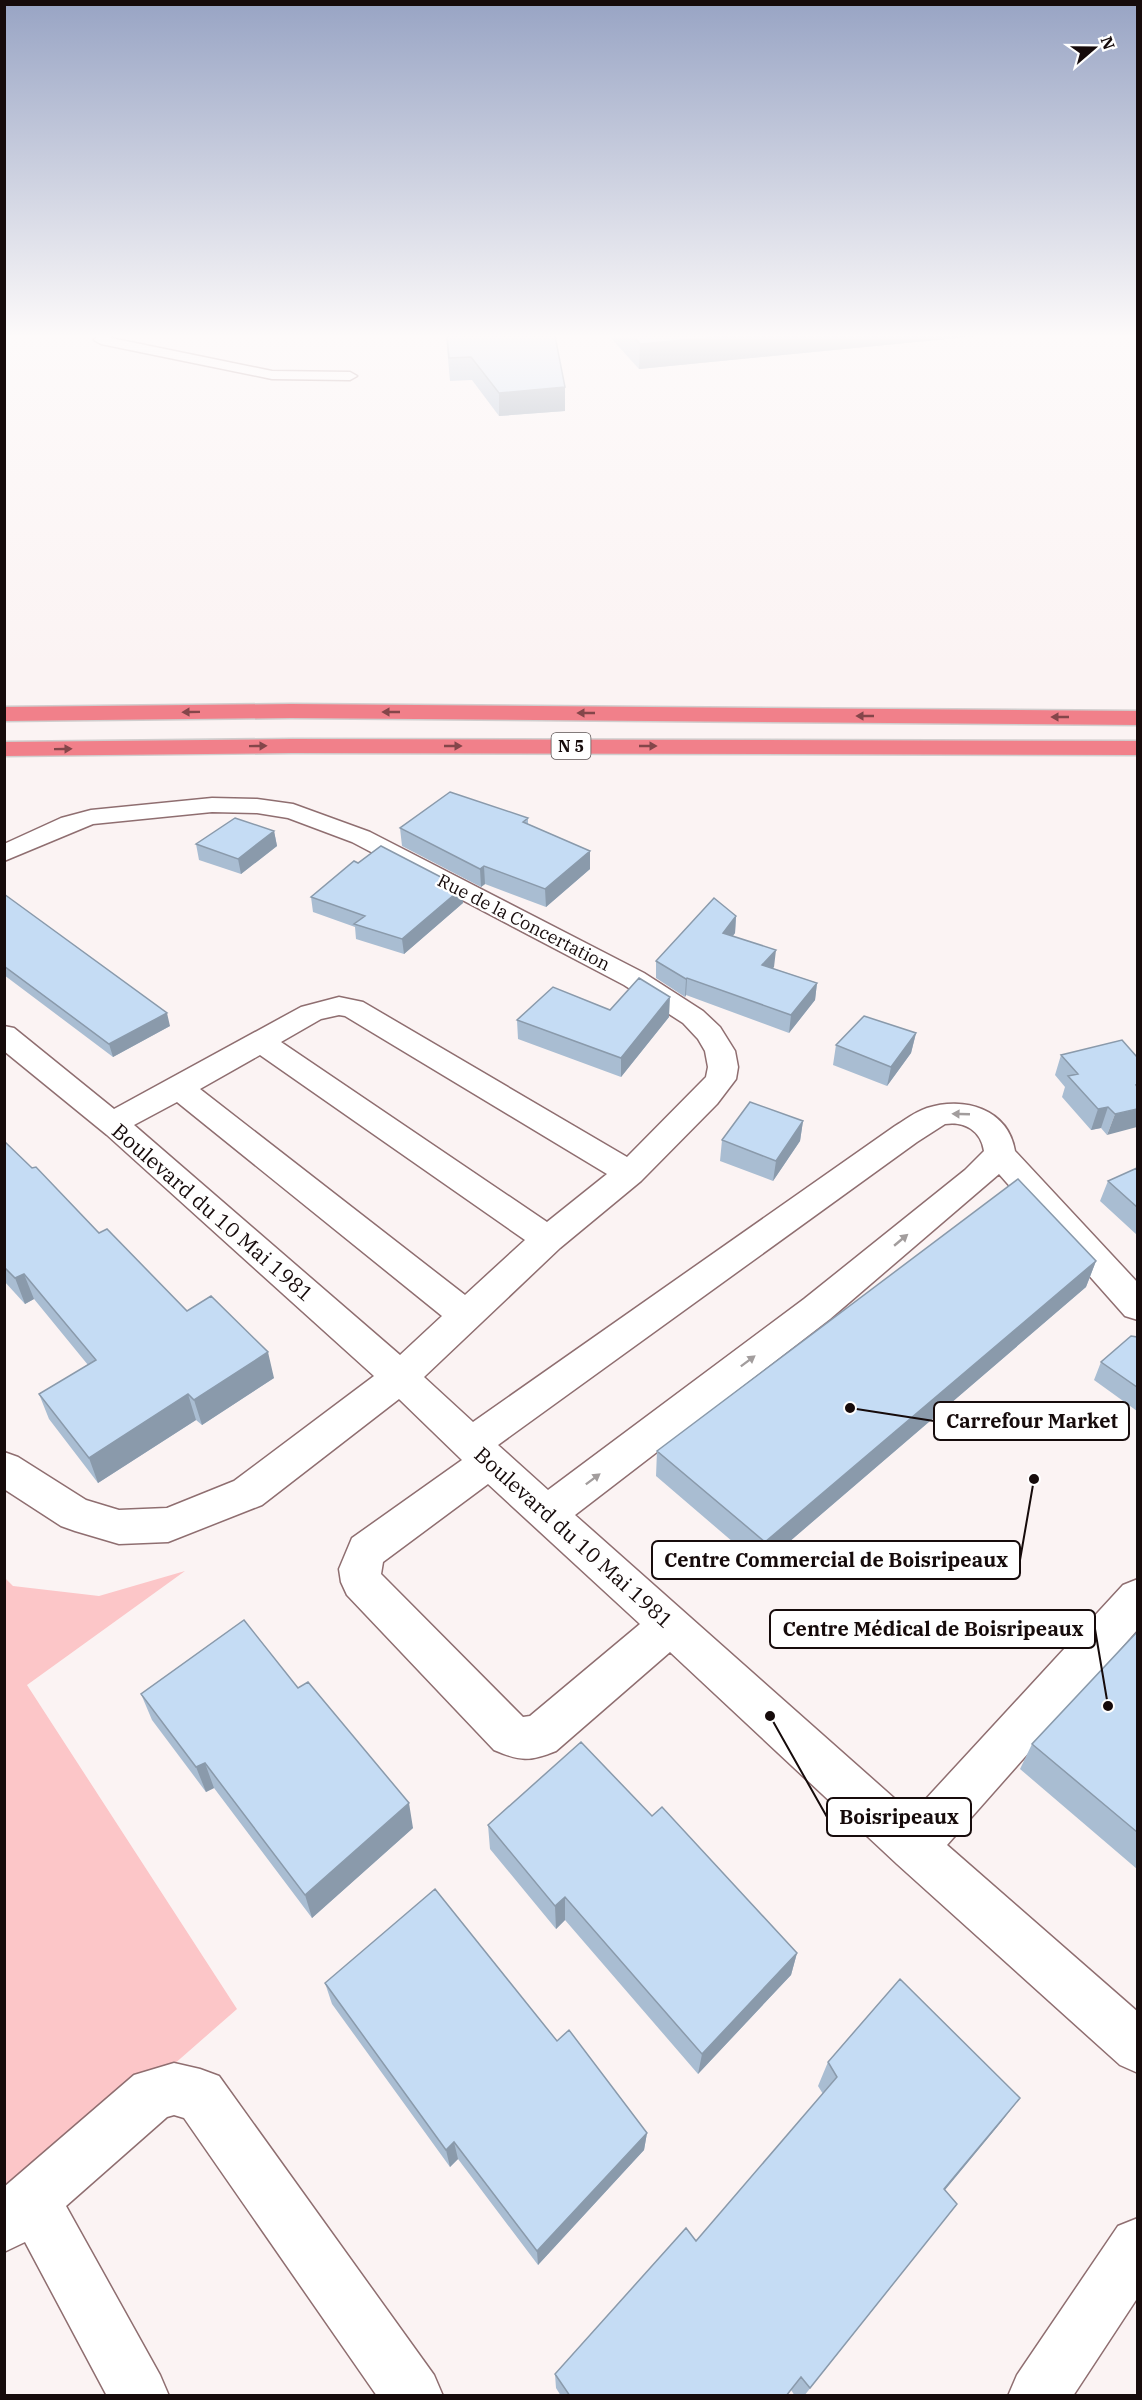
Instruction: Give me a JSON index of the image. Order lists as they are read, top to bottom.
{
  "streets": {
    "highway": ["N 5"],
    "street": ["Rue de la Concertation", "Boulevard du 10 Mai 1981"]
  },
  "crossings": [
    ["Rue de la Concertation", "Boulevard du 10 Mai 1981"]
  ],
  "places": [
    "Carrefour Market",
    "Centre Commercial de Boisripeaux",
    "Centre Médical de Boisripeaux",
    "Boisripeaux"
  ],
  "north": "right"
}
